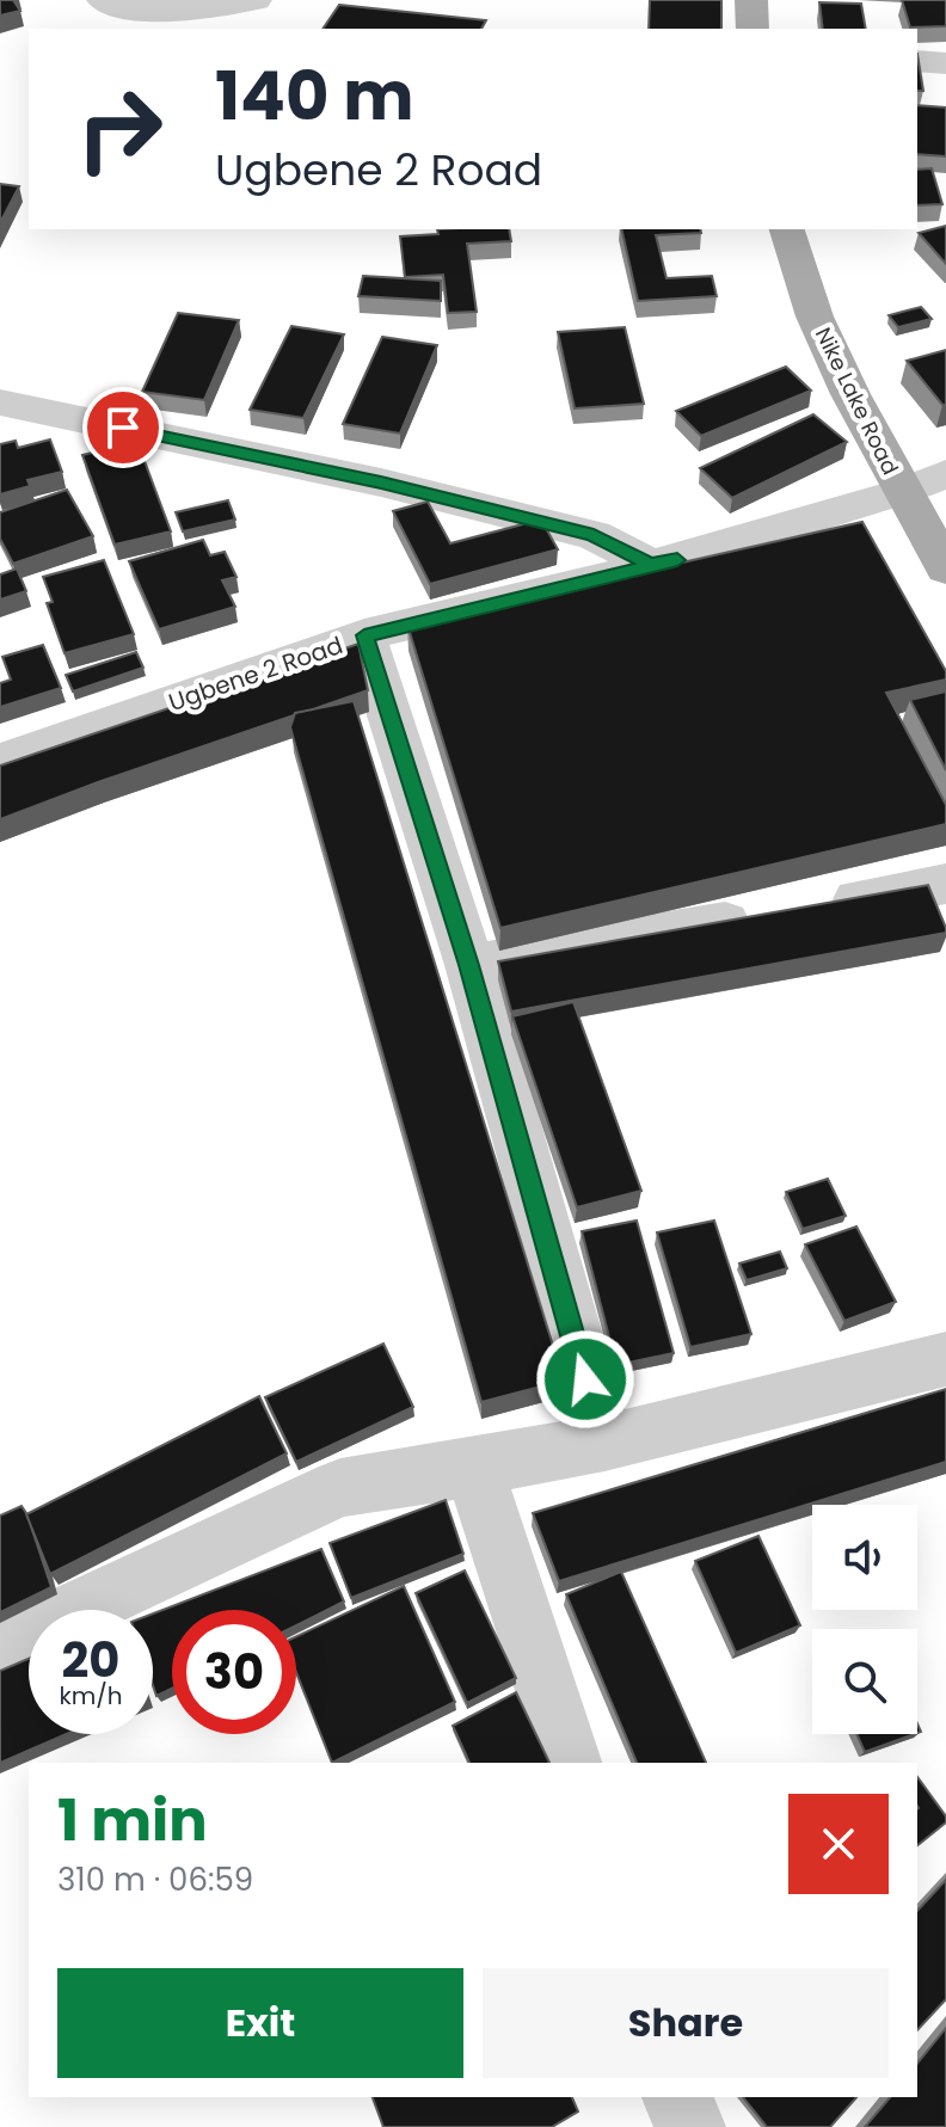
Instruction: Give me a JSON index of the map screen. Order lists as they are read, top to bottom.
{
  "streets": {
    "main road": ["Nike Lake Road"],
    "street": ["Ugbene 2 Road"]
  },
  "crossings": [
    ["Nike Lake Road", "Ugbene 2 Road"]
  ],
  "page": {
    "turn": ["140 m", "Ugbene 2 Road"],
    "speed": "20 km/h",
    "limit": "30",
    "heading": ["1 min", "310 m · 06:59"],
    "buttons": ["Exit", "Share"]
  }
}
